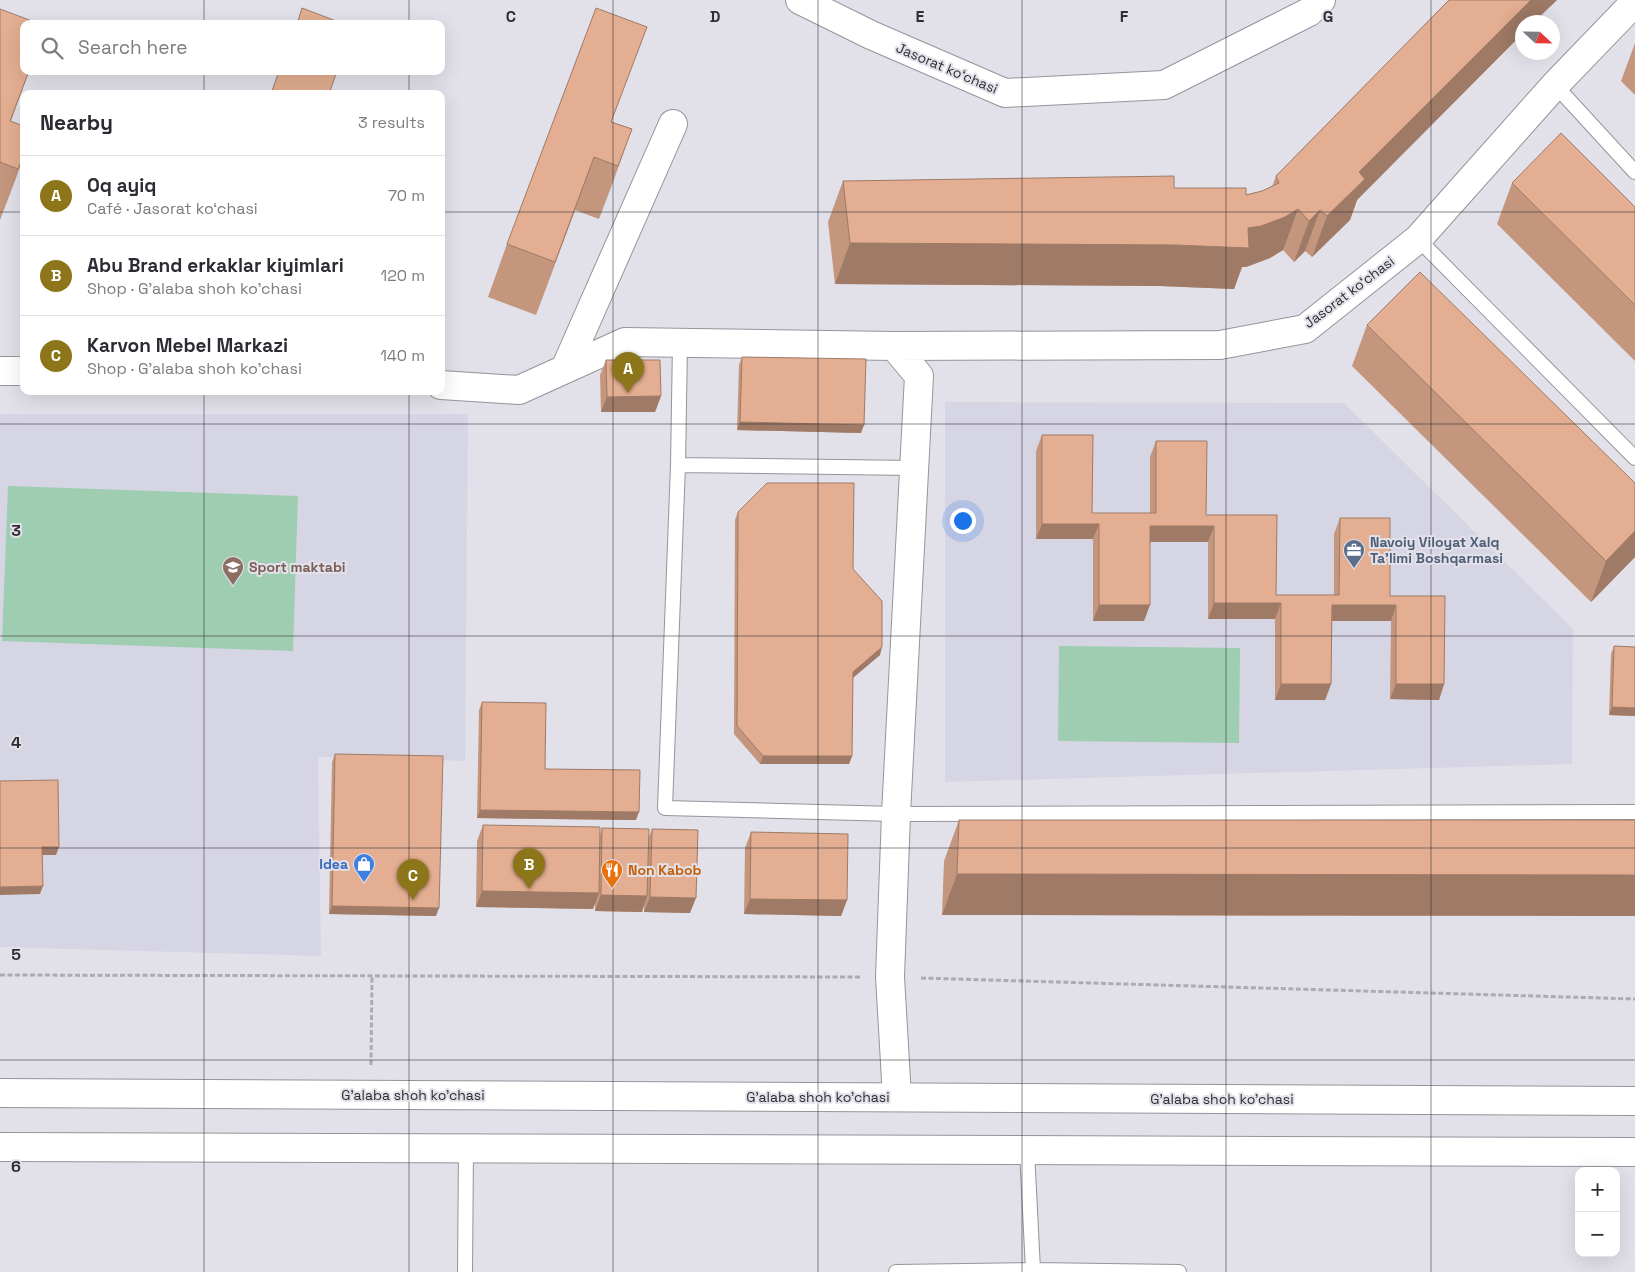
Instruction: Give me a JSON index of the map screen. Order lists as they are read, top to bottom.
{
  "streets": {
    "main road": ["Jasorat ko‘chasi", "G'alaba shoh ko'chasi"]
  },
  "places": {
    "office": ["Navoiy Viloyat Xalq Ta'limi Boshqarmasi"],
    "school or university": ["Sport maktabi"],
    "shop": ["Idea"],
    "restaurant": ["Non Kabob"]
  },
  "north": "right",
  "page": {
    "search": "Search here",
    "heading": ["Nearby", "3 results"],
    "list": [
      {
        "mark": "A",
        "name": "Oq ayiq",
        "note": "Café · Jasorat ko‘chasi",
        "value": "70 m"
      },
      {
        "mark": "B",
        "name": "Abu Brand erkaklar kiyimlari",
        "note": "Shop · G'alaba shoh ko'chasi",
        "value": "120 m"
      },
      {
        "mark": "C",
        "name": "Karvon Mebel Markazi",
        "note": "Shop · G'alaba shoh ko'chasi",
        "value": "140 m"
      }
    ],
    "pins": ["A", "B", "C"],
    "map_buttons": ["+", "−"]
  },
  "grid": {
    "columns": [
      "C",
      "D",
      "E",
      "F",
      "G"
    ],
    "rows": [
      "3",
      "4",
      "5",
      "6"
    ]
  }
}
